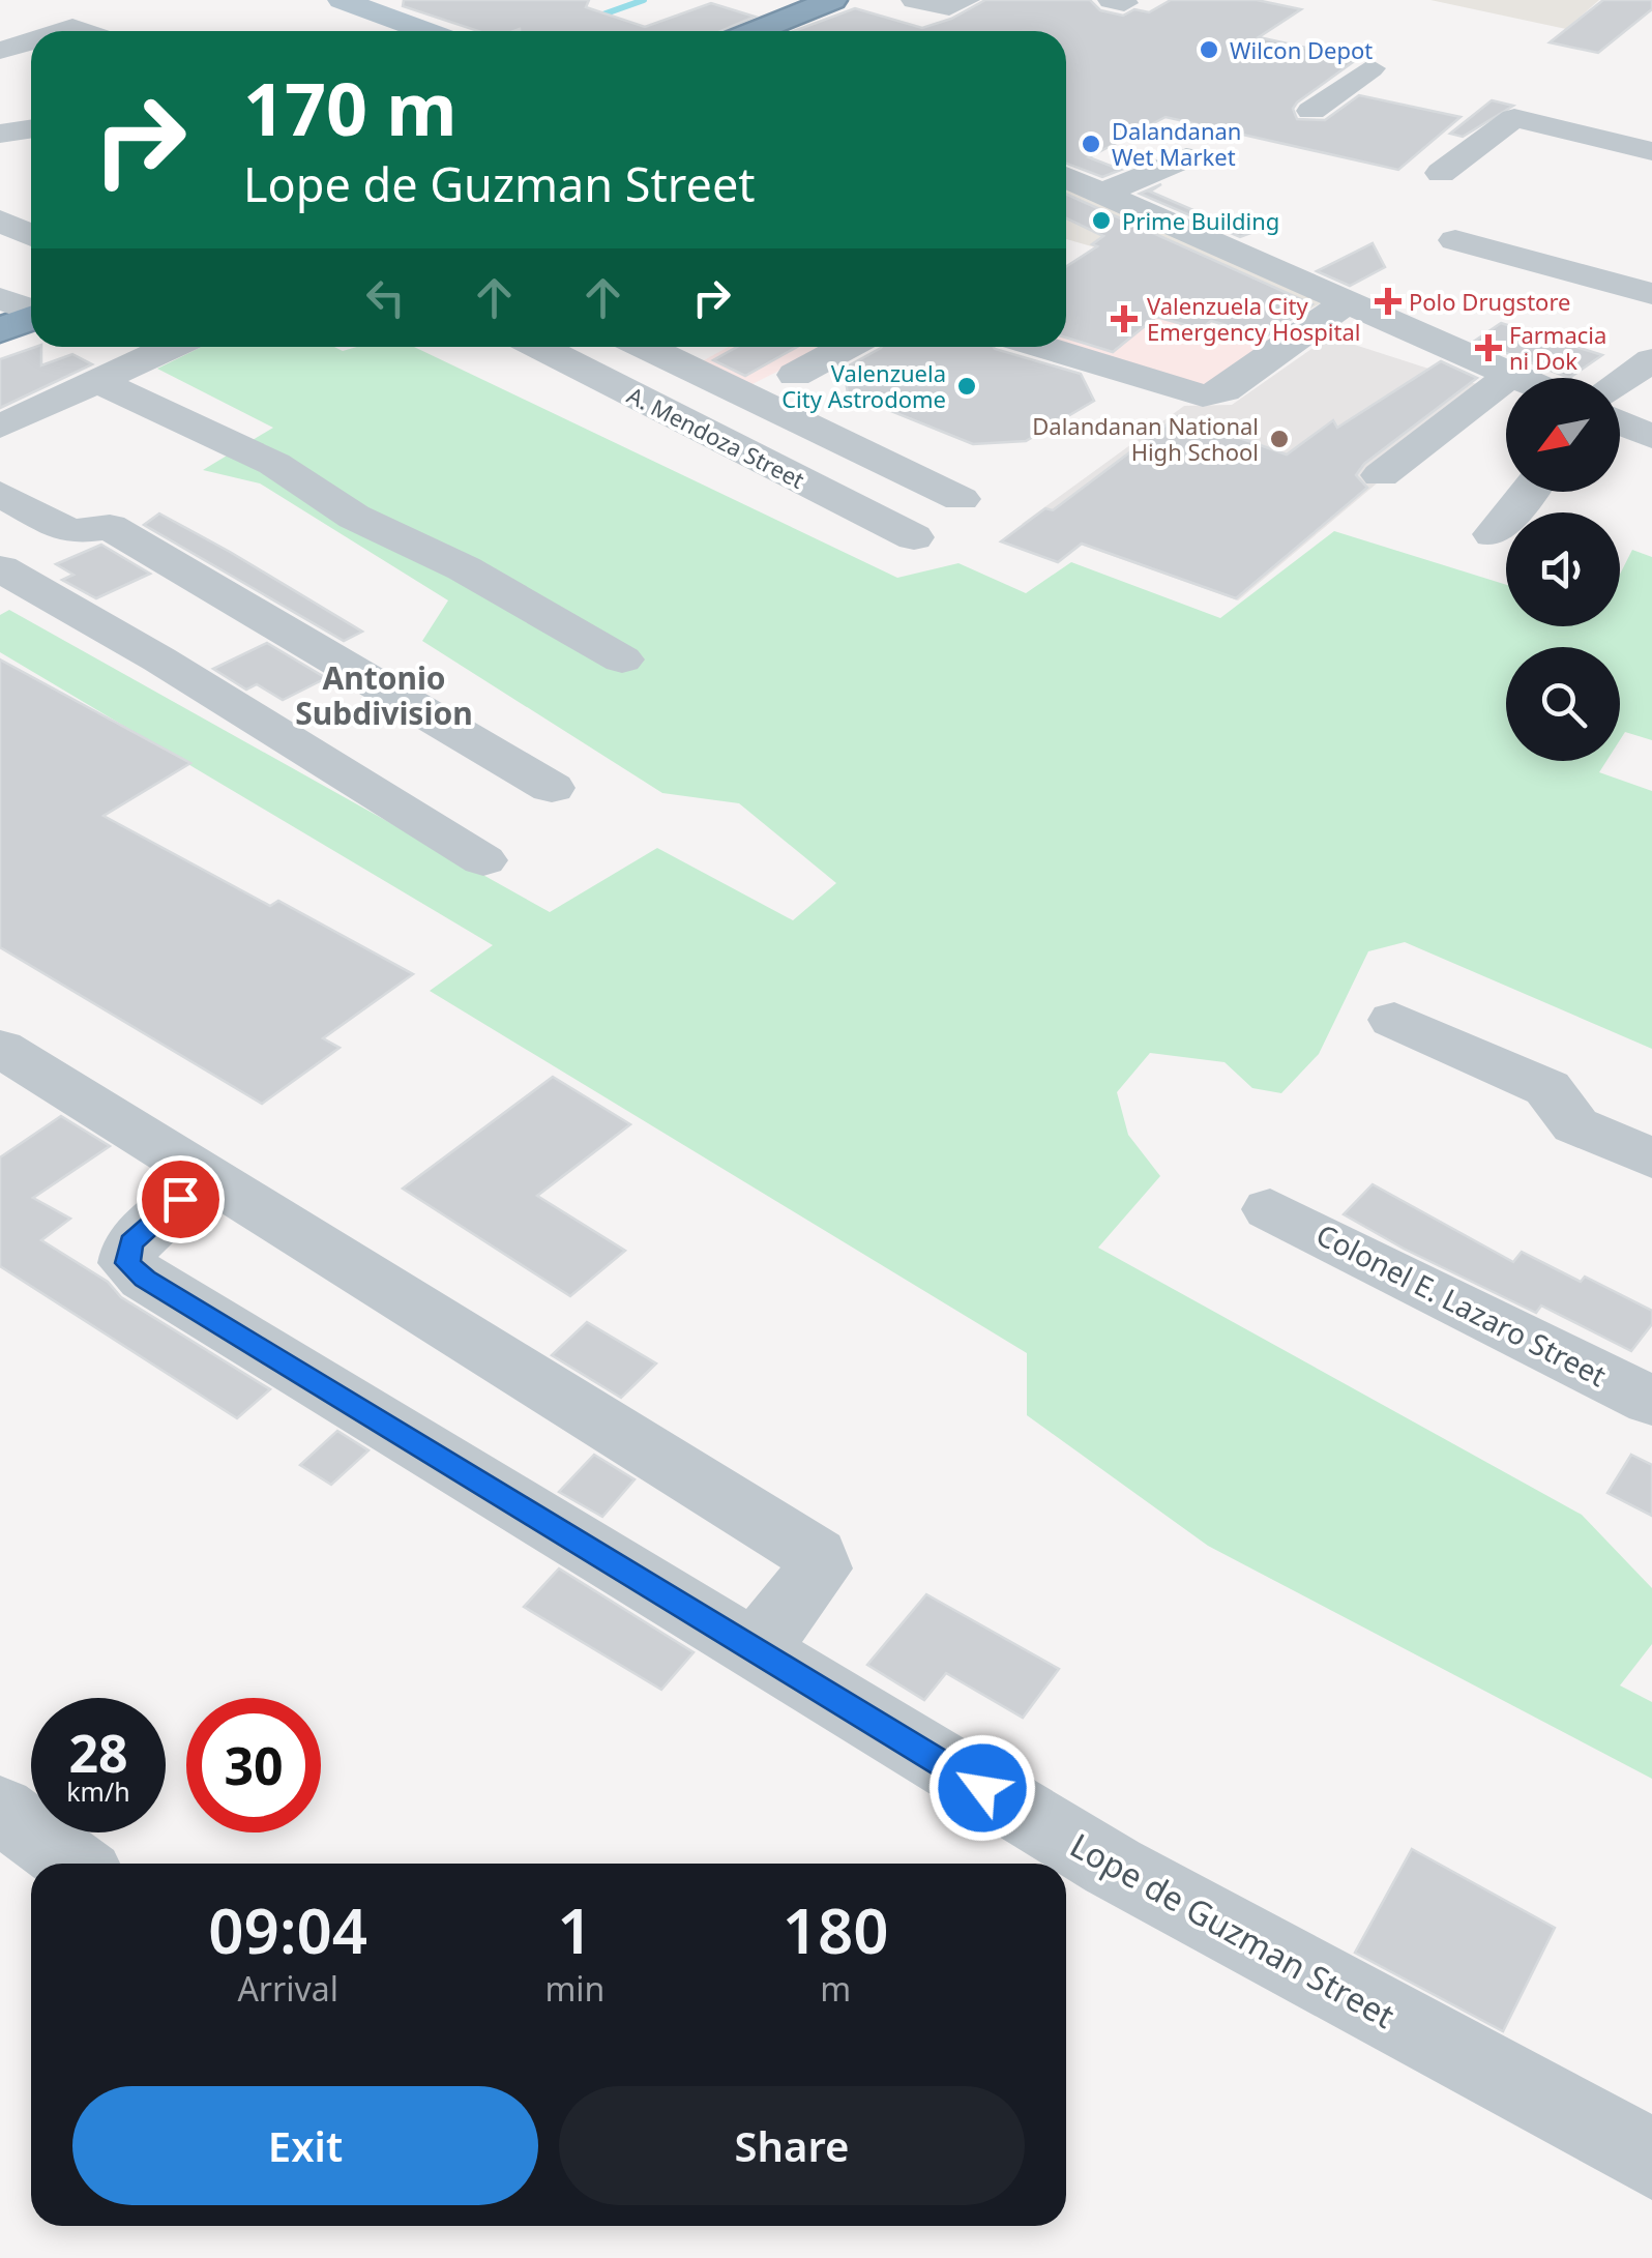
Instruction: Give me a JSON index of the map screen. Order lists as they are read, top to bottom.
{
  "streets": {
    "street": ["A. Mendoza Street", "Colonel E. Lazaro Street", "Lope de Guzman Street"]
  },
  "districts": ["Antonio Subdivision"],
  "places": {
    "other": [
      "Wilcon Depot",
      "Dalandanan Wet Market",
      "Prime Building",
      "Valenzuela City Astrodome",
      "Dalandanan National High School"
    ],
    "health": ["Polo Drugstore", "Valenzuela City Emergency Hospital", "Farmacia ni Dok"]
  },
  "north": "bottom left",
  "page": {
    "turn": ["170 m", "Lope de Guzman Street"],
    "speed": "28 km/h",
    "limit": "30",
    "eta": [
      "09:04",
      "Arrival",
      "1",
      "min",
      "180",
      "m"
    ],
    "buttons": ["Exit", "Share"]
  }
}
